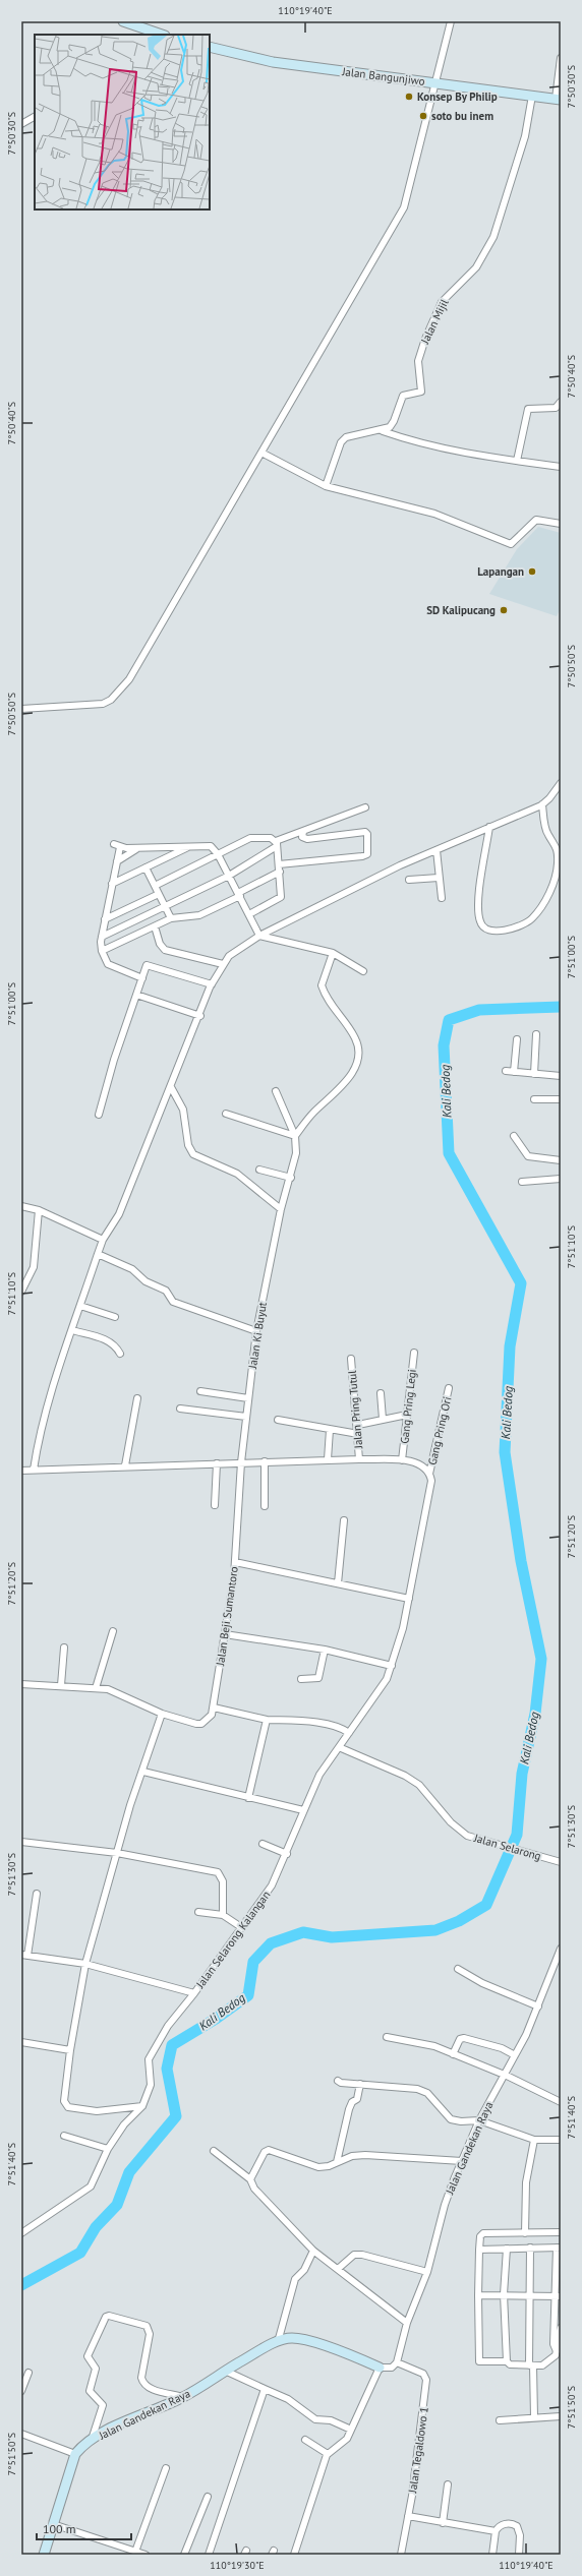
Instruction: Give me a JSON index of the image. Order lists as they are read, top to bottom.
{
  "streets": {
    "street": [
      "Jalan Bangunjiwo",
      "Jalan Mijil",
      "Jalan Ki Buyut",
      "Gang Pring Legi",
      "Jalan Pring Tutul",
      "Gang Pring Ori",
      "Jalan Beji Sumantoro",
      "Jalan Selarong",
      "Jalan Selarong Kalangan",
      "Jalan Gandekan Raya",
      "Jalan Tegaldowo 1"
    ]
  },
  "crossings": [
    ["Jalan Bangunjiwo", "Jalan Mijil"],
    ["Jalan Ki Buyut", "Jalan Beji Sumantoro"],
    ["Gang Pring Ori", "Jalan Selarong Kalangan"],
    ["Jalan Selarong", "Jalan Selarong Kalangan"],
    ["Jalan Gandekan Raya", "Jalan Tegaldowo 1"]
  ],
  "water": ["Kali Bedog"],
  "places": [
    "Konsep By Philip",
    "soto bu inem",
    "Lapangan",
    "SD Kalipucang"
  ],
  "scale_bar": "100 m",
  "coordinates": [
    "110°19'40\"E",
    "7°50'30\"S",
    "7°50'40\"S",
    "7°50'50\"S",
    "7°51'00\"S",
    "7°51'10\"S",
    "7°51'20\"S",
    "7°51'30\"S",
    "7°51'40\"S",
    "7°51'50\"S",
    "110°19'30\"E"
  ]
}
